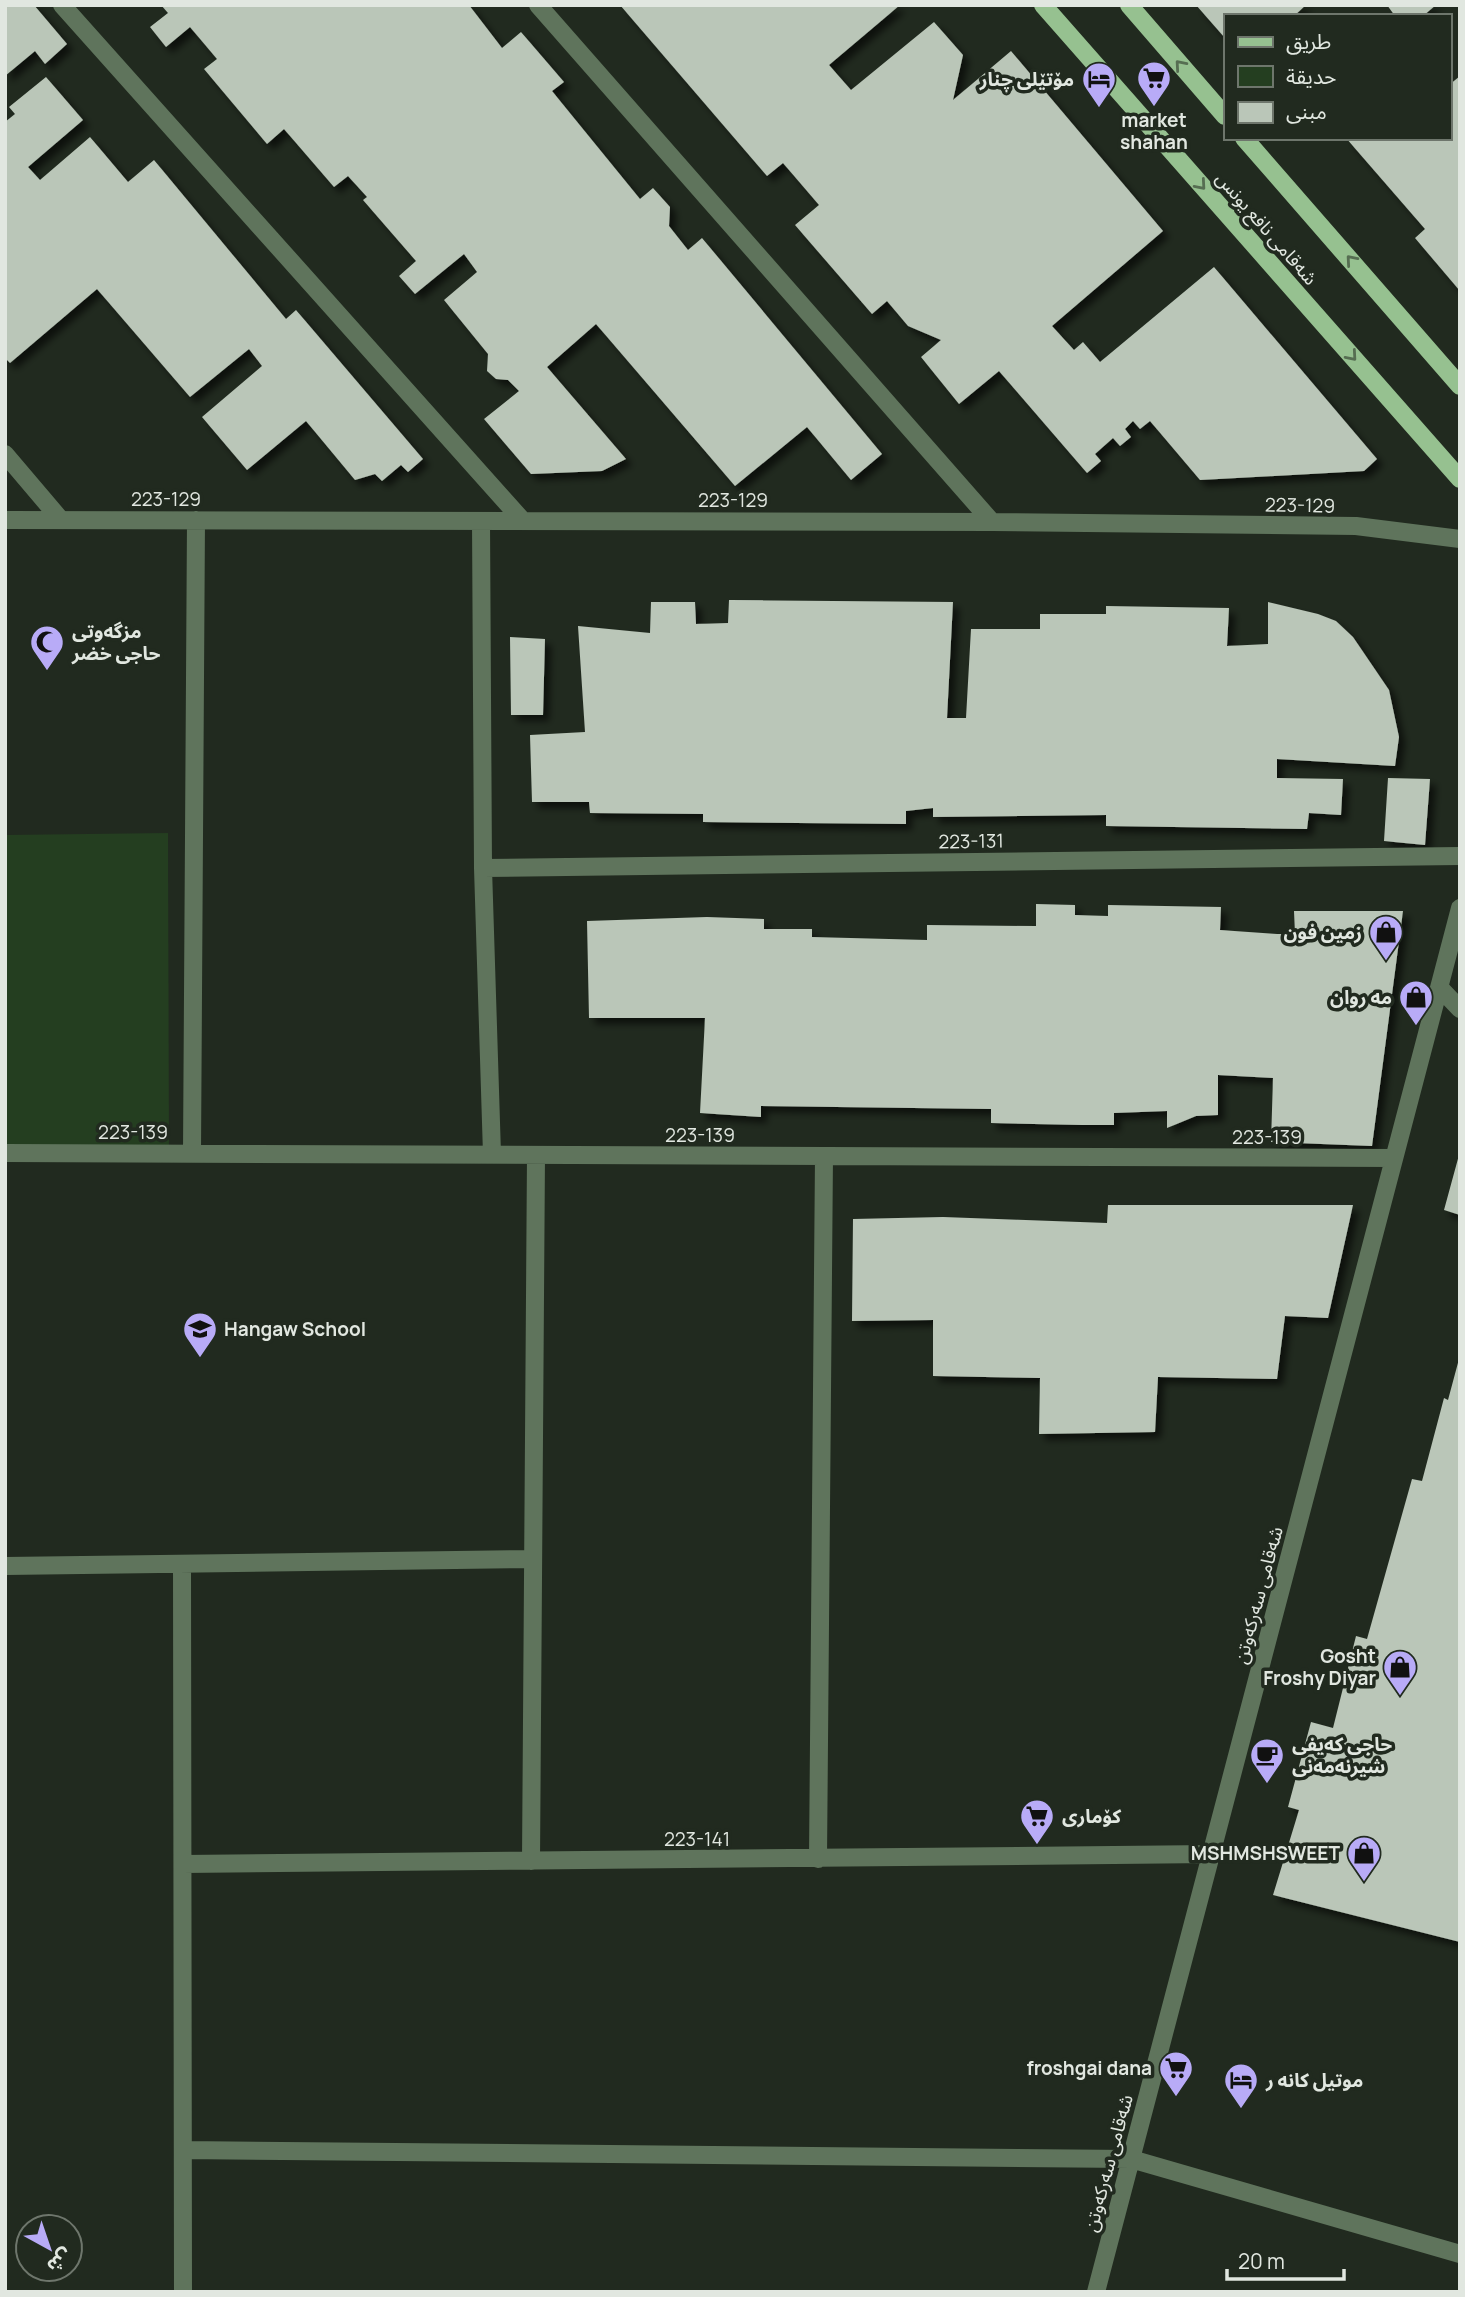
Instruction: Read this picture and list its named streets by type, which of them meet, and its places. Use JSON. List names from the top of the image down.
{
  "streets": {
    "main road": ["شەقامی نافع یونس"],
    "street": [
      "223-129",
      "223-131",
      "223-139",
      "شەقامی سەرکەوتن",
      "223-141"
    ]
  },
  "crossings": [
    ["223-139", "شەقامی سەرکەوتن"],
    ["شەقامی سەرکەوتن", "223-141"]
  ],
  "places": {
    "supermarket": ["market shahan", "كۆماری", "froshgai dana"],
    "hotel": ["مۆتێلی چنار", "موتيل كانه ر"],
    "mosque": ["مزگه‌وتی حاجی خضر"],
    "shop": [
      "زمين فون",
      "مه روان",
      "Gosht Froshy Diyar",
      "MSHMSHSWEET"
    ],
    "school or university": ["Hangaw School"],
    "cafe": ["حاجی کەیفی شیرنەمەنی"]
  },
  "legend": ["طريق", "حديقة", "مبنى"],
  "scale_bar": "20 m",
  "north": "bottom right"
}
